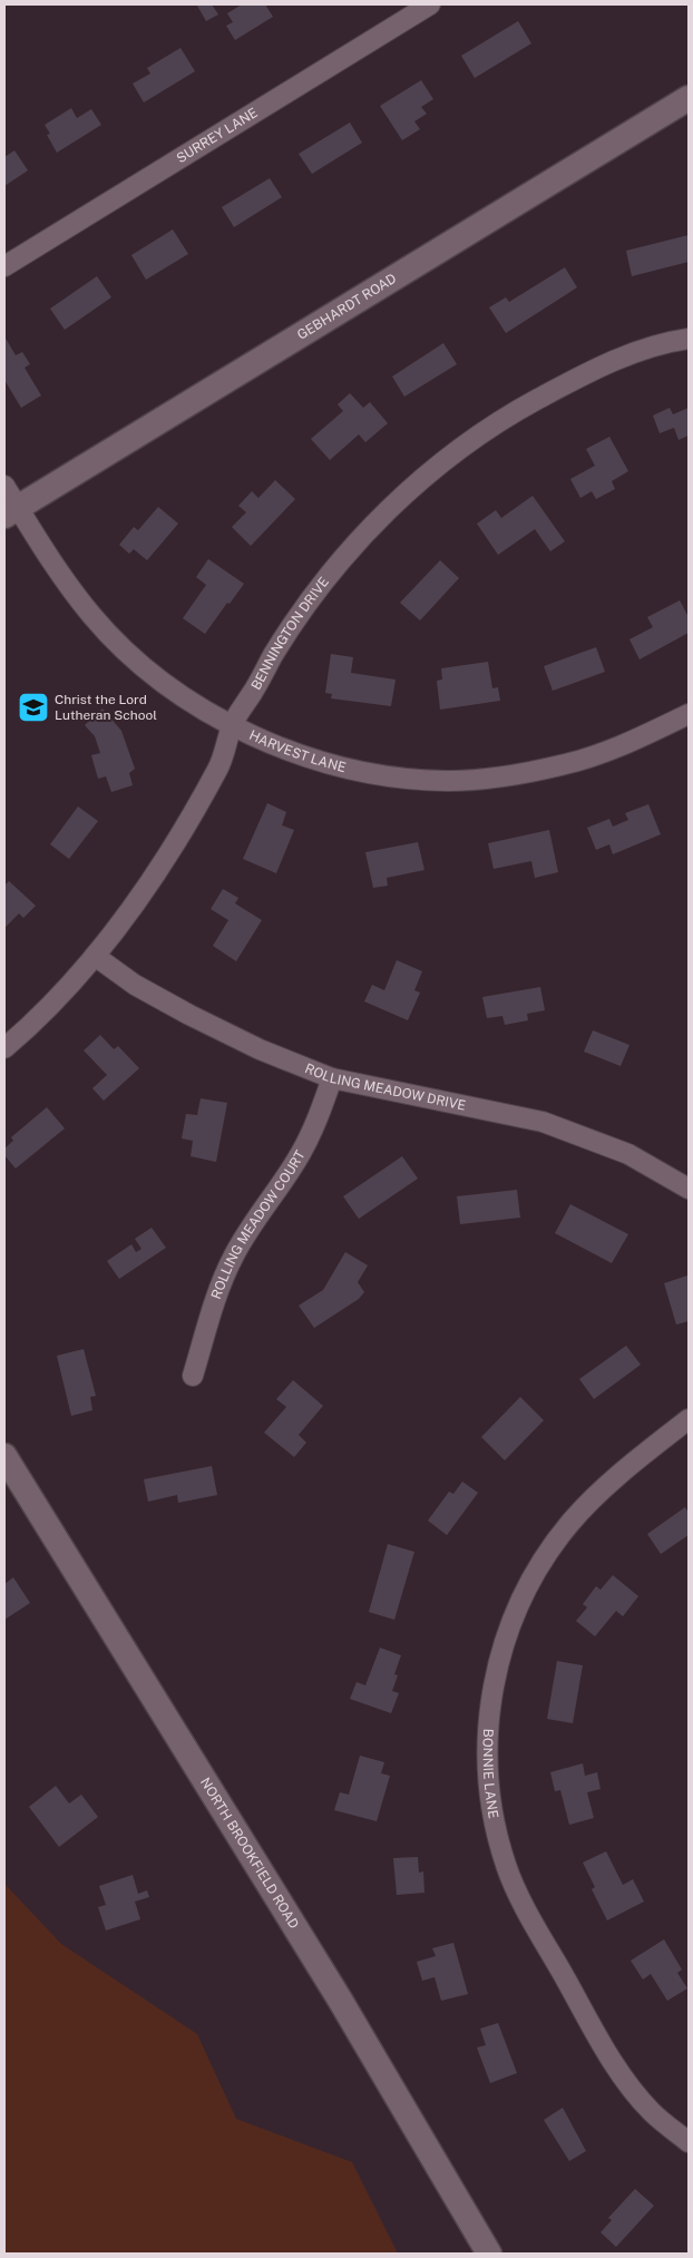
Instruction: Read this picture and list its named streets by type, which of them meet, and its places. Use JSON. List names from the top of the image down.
{
  "streets": {
    "street": [
      "SURREY LANE",
      "GEBHARDT ROAD",
      "BENNINGTON DRIVE",
      "HARVEST LANE",
      "ROLLING MEADOW DRIVE",
      "ROLLING MEADOW COURT",
      "BONNIE LANE",
      "NORTH BROOKFIELD ROAD"
    ]
  },
  "crossings": [
    ["GEBHARDT ROAD", "HARVEST LANE"],
    ["BENNINGTON DRIVE", "HARVEST LANE"],
    ["BENNINGTON DRIVE", "ROLLING MEADOW DRIVE"],
    ["ROLLING MEADOW DRIVE", "ROLLING MEADOW COURT"]
  ],
  "places": {
    "school or university": ["Christ the Lord Lutheran School"]
  }
}
